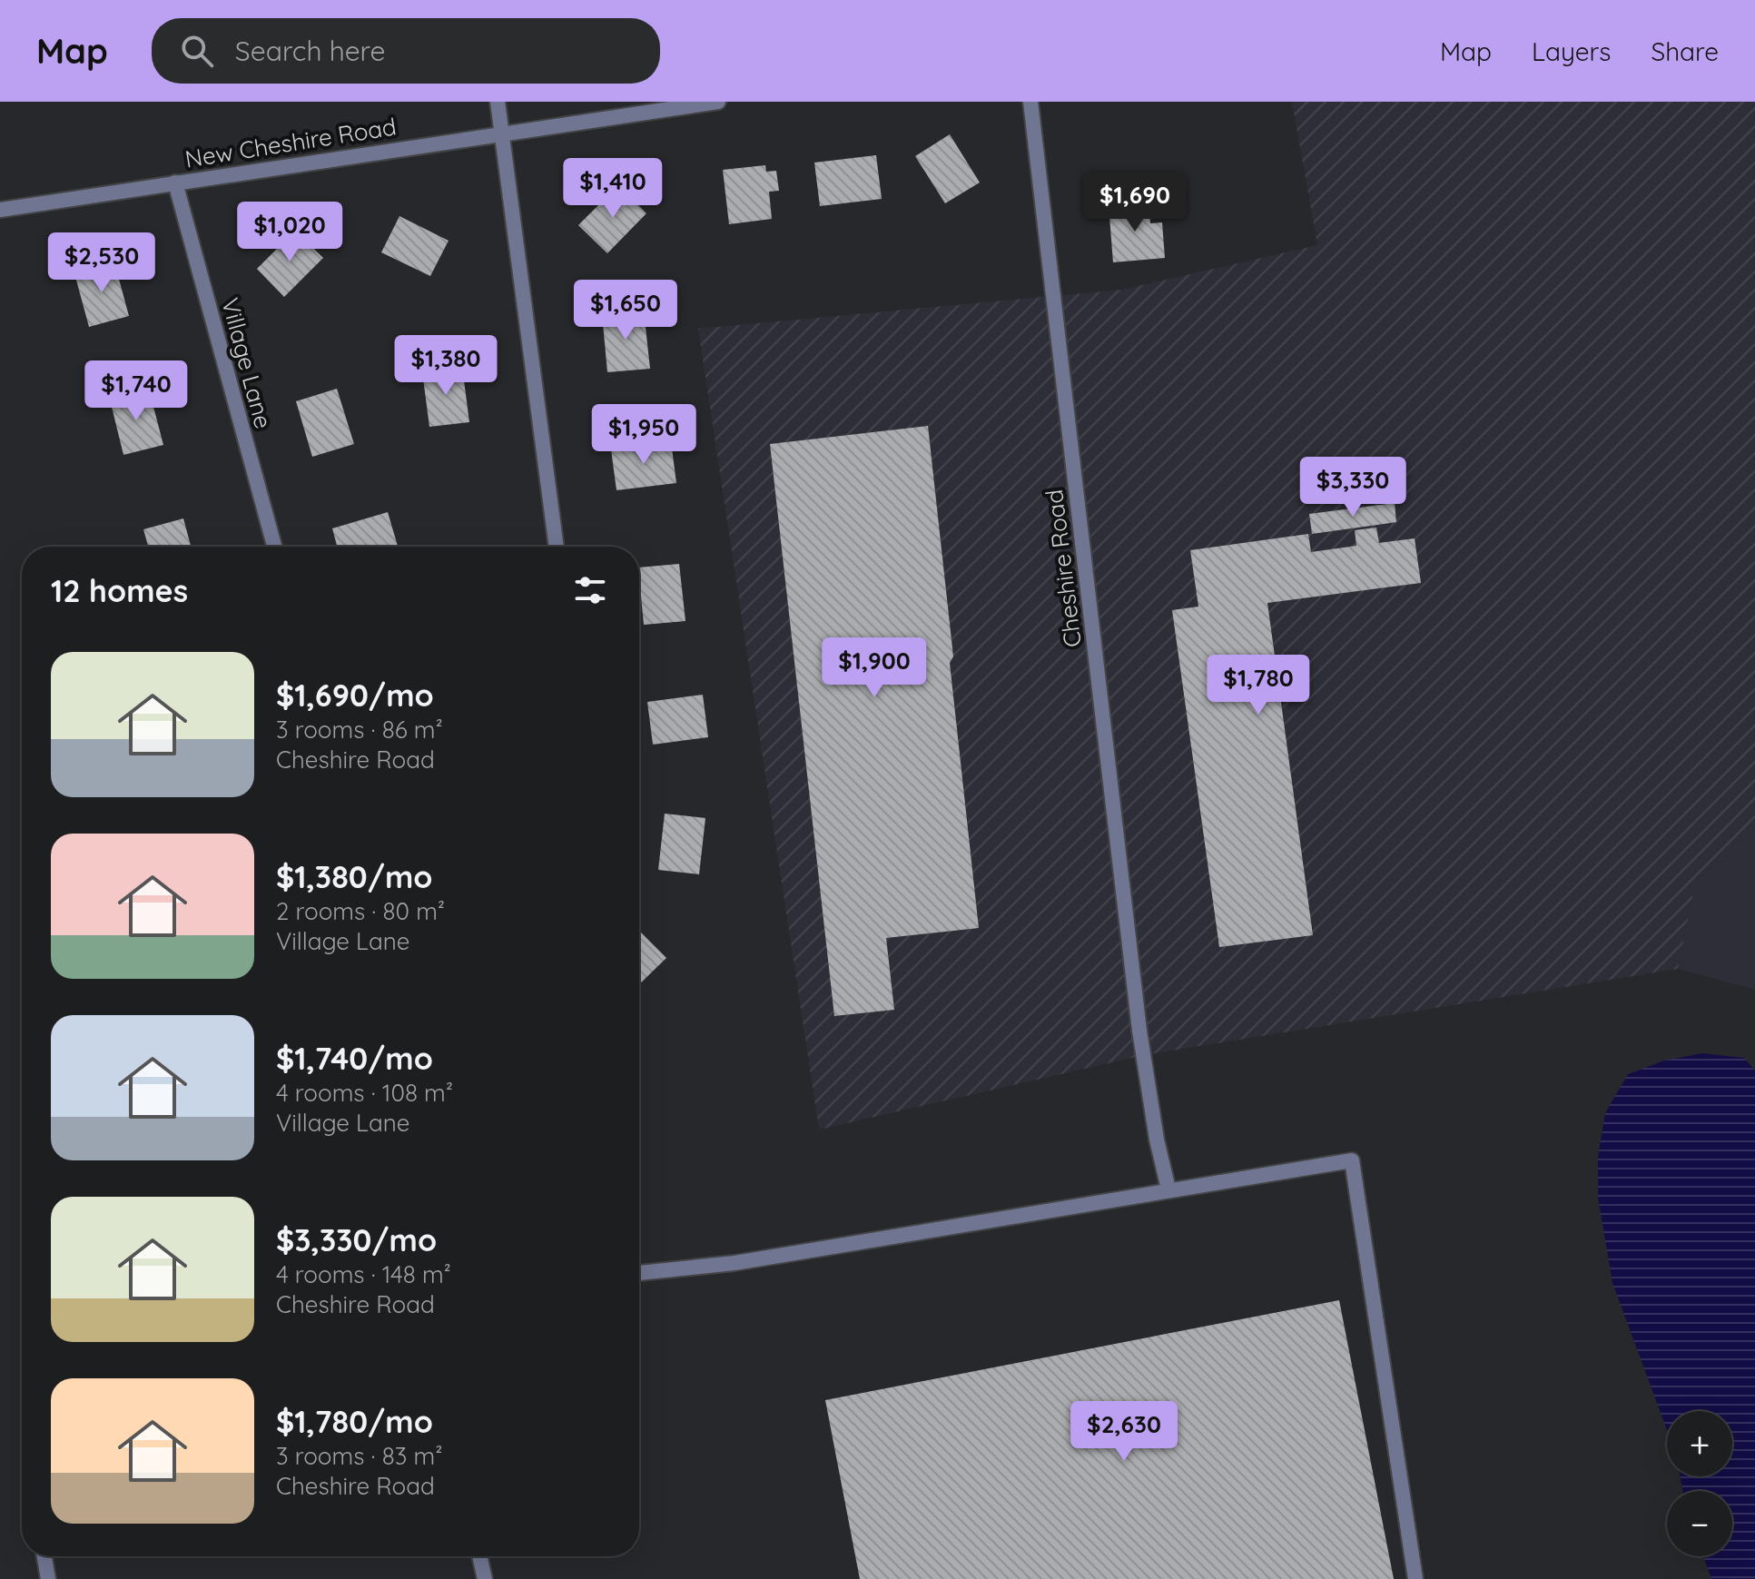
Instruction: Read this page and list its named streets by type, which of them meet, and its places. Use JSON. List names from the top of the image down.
{
  "streets": {
    "street": ["New Cheshire Road", "Village Lane", "Cheshire Road"]
  },
  "crossings": [
    ["New Cheshire Road", "Village Lane"]
  ],
  "page": {
    "header": "Map",
    "search": "Search here",
    "nav": ["Map", "Layers", "Share"],
    "price": [
      "$1,410",
      "$1,690",
      "$1,020",
      "$2,530",
      "$1,650",
      "$1,380",
      "$1,740",
      "$1,950",
      "$3,330",
      "$1,900",
      "$1,780",
      "$2,630"
    ],
    "heading": "12 homes",
    "list": [
      {
        "name": "$1,690/mo",
        "note": "3 rooms · 86 m² · Cheshire Road"
      },
      {
        "name": "$1,380/mo",
        "note": "2 rooms · 80 m² · Village Lane"
      },
      {
        "name": "$1,740/mo",
        "note": "4 rooms · 108 m² · Village Lane"
      },
      {
        "name": "$3,330/mo",
        "note": "4 rooms · 148 m² · Cheshire Road"
      },
      {
        "name": "$1,780/mo",
        "note": "3 rooms · 83 m² · Cheshire Road"
      }
    ],
    "map_buttons": ["+", "−"]
  }
}
